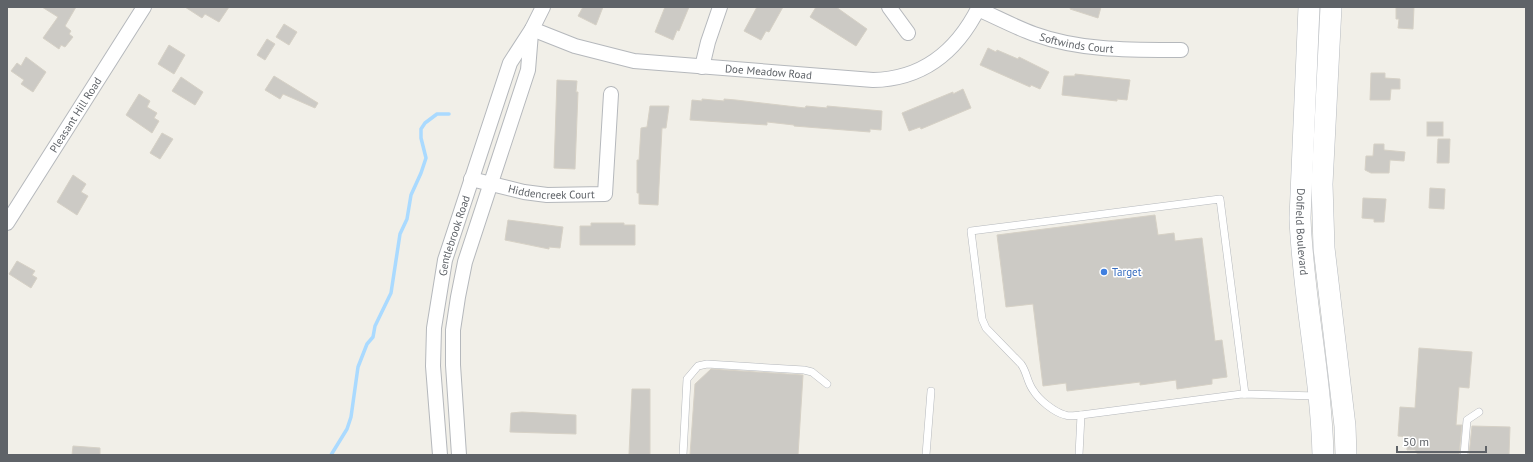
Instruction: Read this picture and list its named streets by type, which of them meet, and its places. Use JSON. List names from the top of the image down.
{
  "streets": {
    "main road": ["Dolfield Boulevard"],
    "street": [
      "Softwinds Court",
      "Doe Meadow Road",
      "Pleasant Hill Road",
      "Hiddencreek Court",
      "Gentlebrook Road"
    ]
  },
  "crossings": [
    ["Softwinds Court", "Doe Meadow Road"],
    ["Doe Meadow Road", "Gentlebrook Road"],
    ["Hiddencreek Court", "Gentlebrook Road"]
  ],
  "places": ["Target"],
  "scale_bar": "50 m"
}
